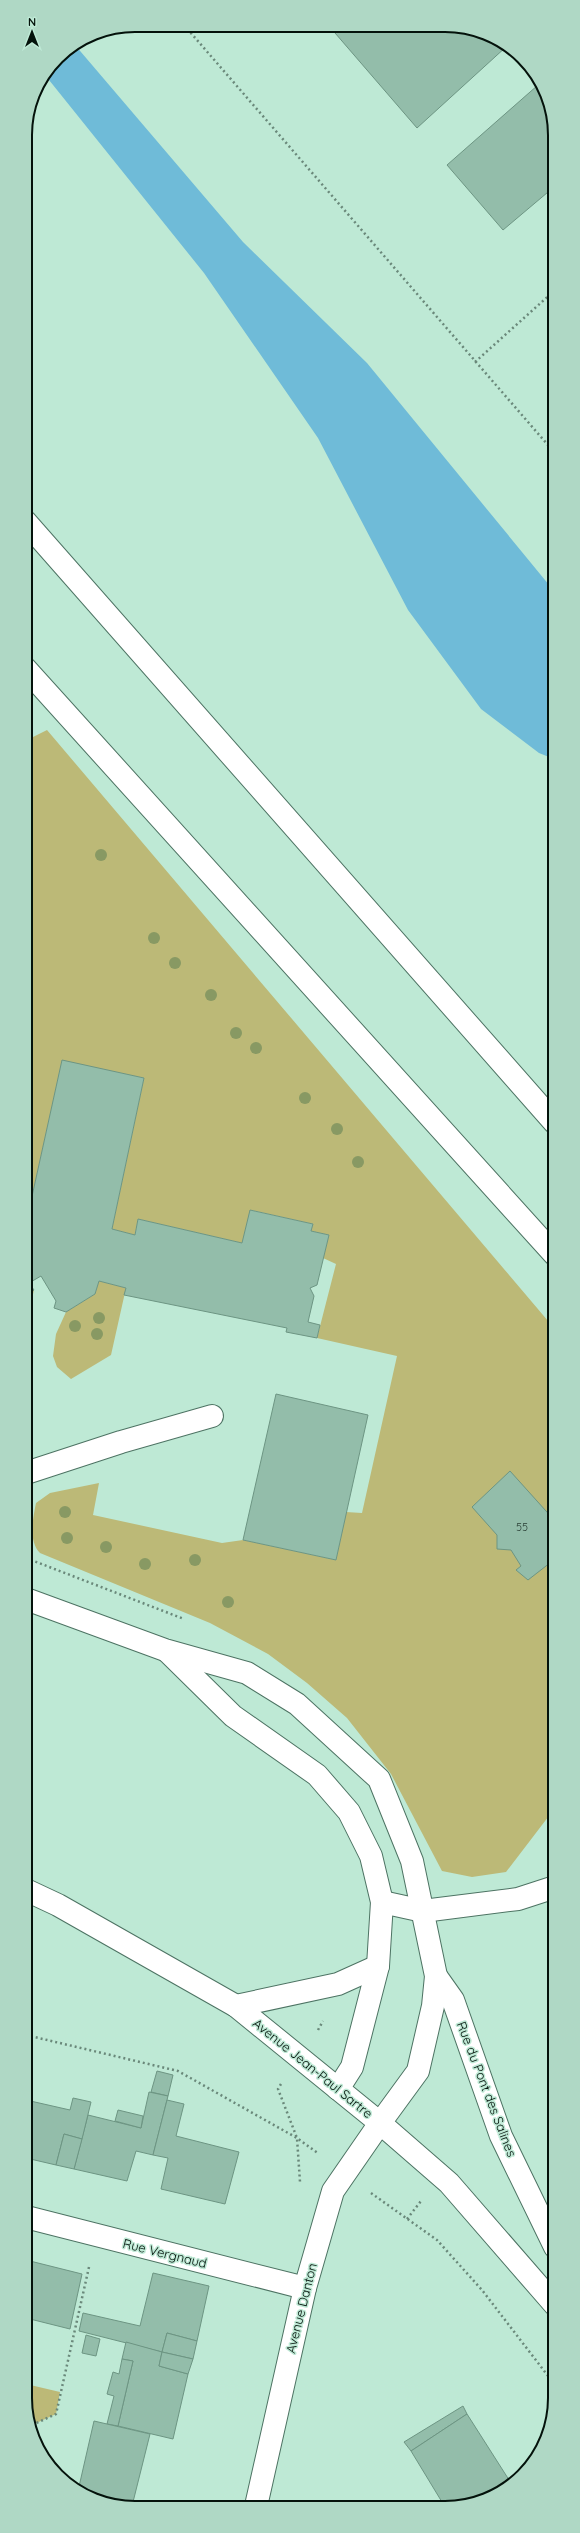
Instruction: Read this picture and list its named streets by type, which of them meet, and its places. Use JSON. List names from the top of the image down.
{
  "streets": {
    "main road": [
      "Avenue Jean-Paul Sartre",
      "Rue du Pont des Salines",
      "Rue Vergnaud",
      "Avenue Danton"
    ]
  },
  "crossings": [
    ["Avenue Jean-Paul Sartre", "Rue du Pont des Salines"],
    ["Avenue Jean-Paul Sartre", "Avenue Danton"],
    ["Rue du Pont des Salines", "Avenue Danton"],
    ["Rue Vergnaud", "Avenue Danton"]
  ],
  "house_numbers": ["55"],
  "north": "top"
}
